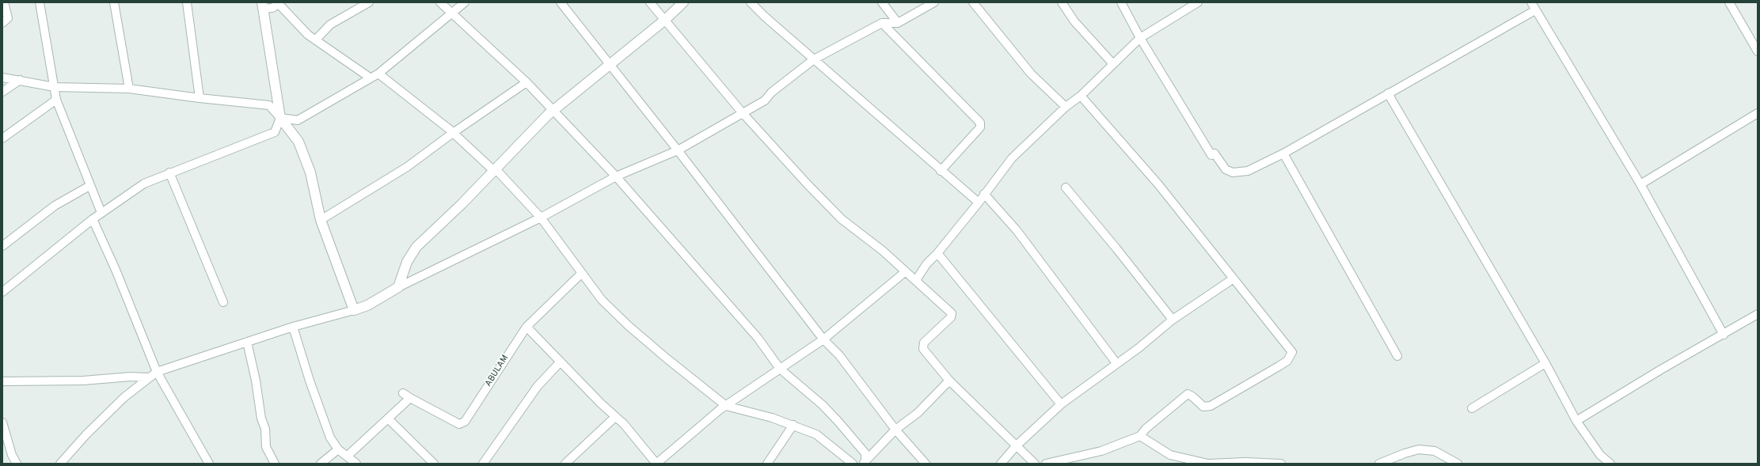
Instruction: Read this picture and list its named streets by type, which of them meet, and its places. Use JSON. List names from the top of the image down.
{
  "streets": {
    "street": ["ABULAM"]
  }
}
